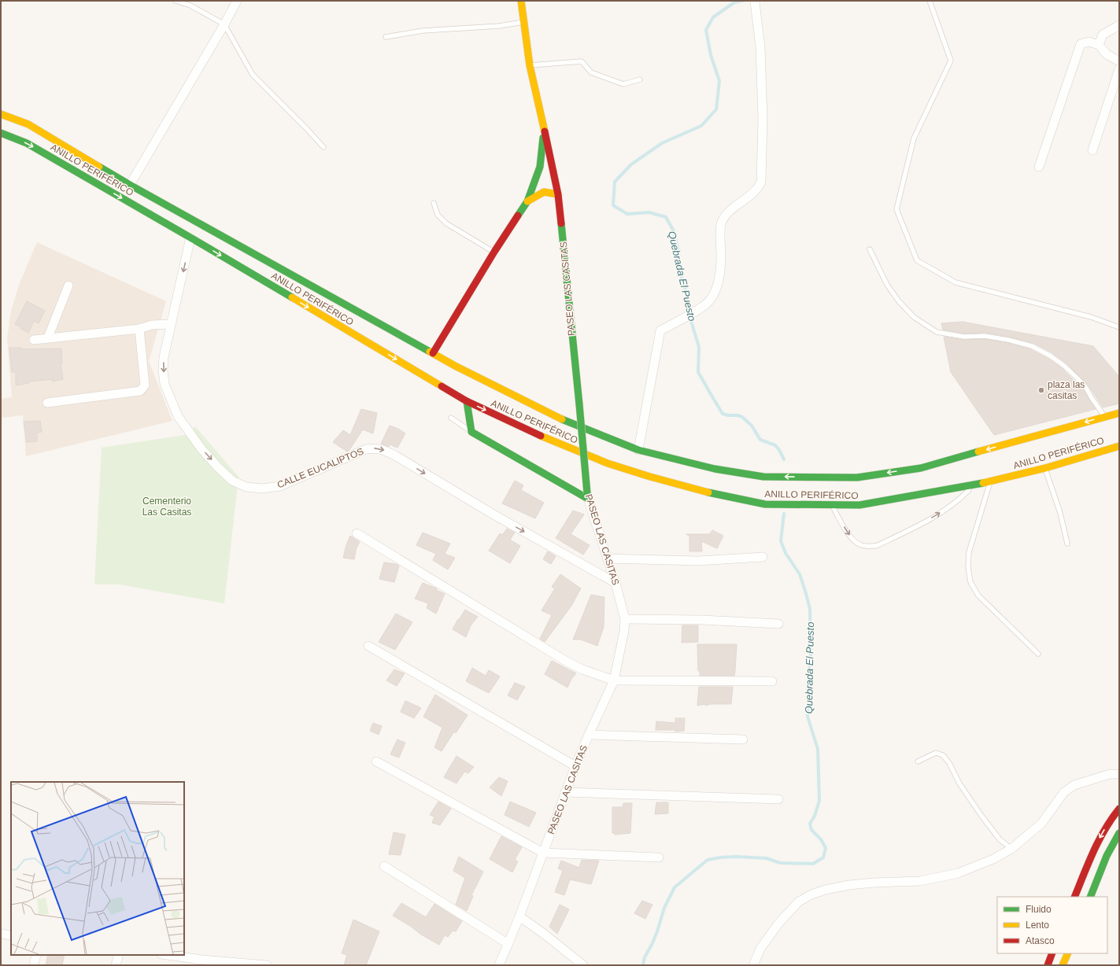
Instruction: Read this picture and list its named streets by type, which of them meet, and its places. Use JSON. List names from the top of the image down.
{
  "streets": {
    "main road": ["ANILLO PERIFÉRICO", "PASEO LAS CASITAS"],
    "street": ["CALLE EUCALIPTOS"]
  },
  "crossings": [
    ["ANILLO PERIFÉRICO", "CALLE EUCALIPTOS"],
    ["PASEO LAS CASITAS", "CALLE EUCALIPTOS"]
  ],
  "water": ["Quebrada El Puesto"],
  "parks": ["Cementerio Las Casitas"],
  "places": ["plaza las casitas"],
  "legend": ["Fluido", "Lento", "Atasco"]
}
